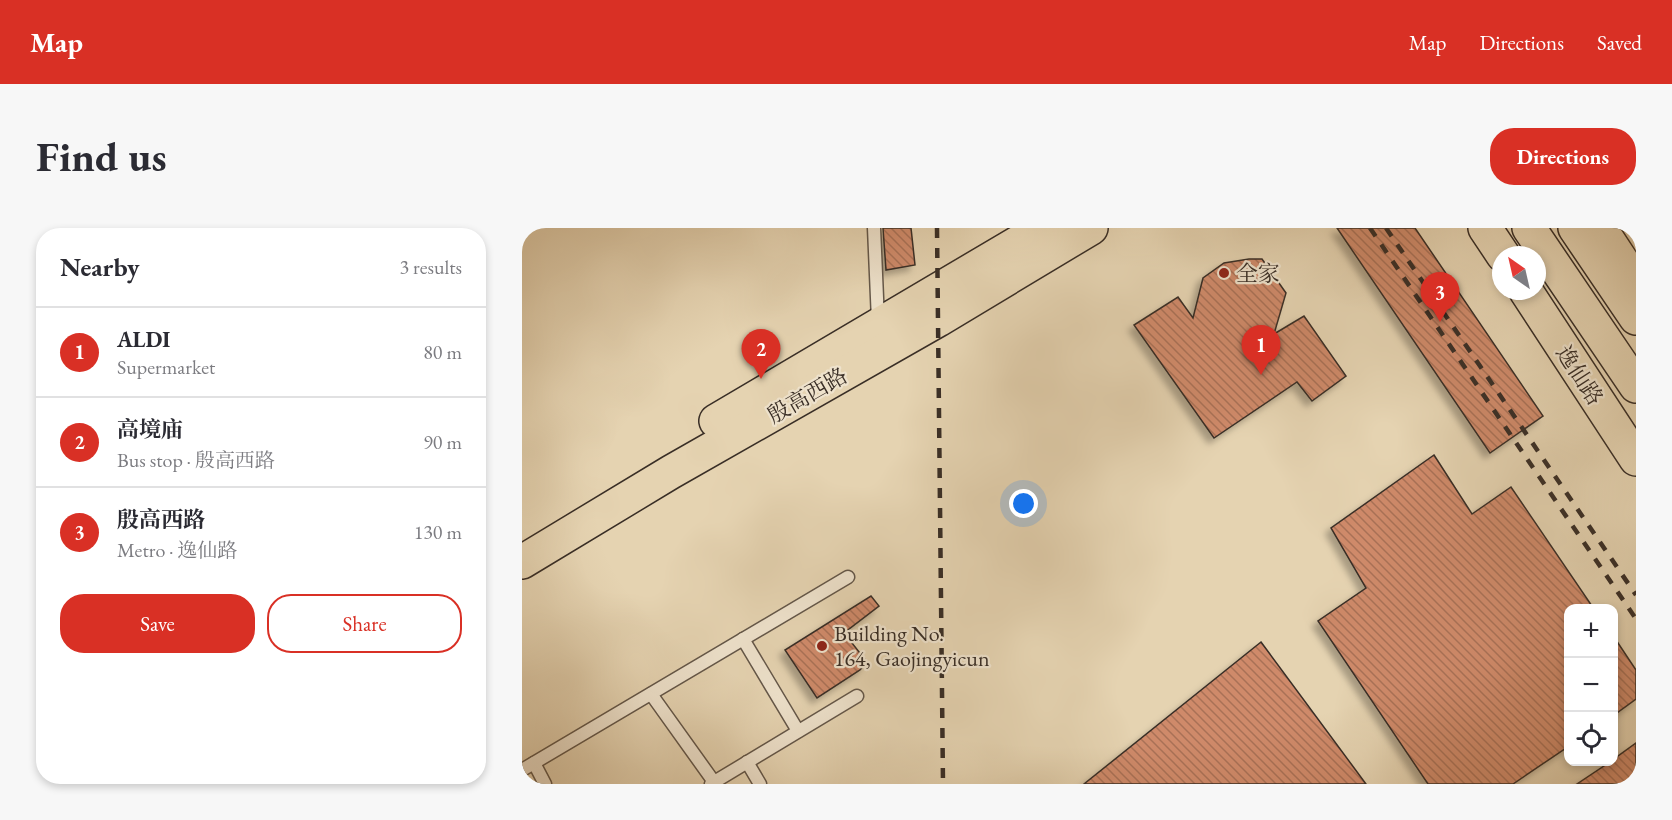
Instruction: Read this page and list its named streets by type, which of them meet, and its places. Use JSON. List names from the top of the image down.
{
  "streets": {
    "main road": ["逸仙路", "殷高西路"]
  },
  "places": ["全家", "Building No. 164, Gaojingyicun"],
  "north": "top left",
  "page": {
    "header": "Map",
    "nav": ["Map", "Directions", "Saved"],
    "buttons": [
      "Directions",
      ["Save", "Share"]
    ],
    "title": "Find us",
    "heading": ["Nearby", "3 results"],
    "pins": ["3", "1", "2"],
    "list": [
      {
        "mark": "1",
        "name": "ALDI",
        "note": "Supermarket",
        "value": "80 m"
      },
      {
        "mark": "2",
        "name": "高境庙",
        "note": "Bus stop · 殷高西路",
        "value": "90 m"
      },
      {
        "mark": "3",
        "name": "殷高西路",
        "note": "Metro · 逸仙路",
        "value": "130 m"
      }
    ],
    "map_buttons": ["+", "−"]
  }
}
